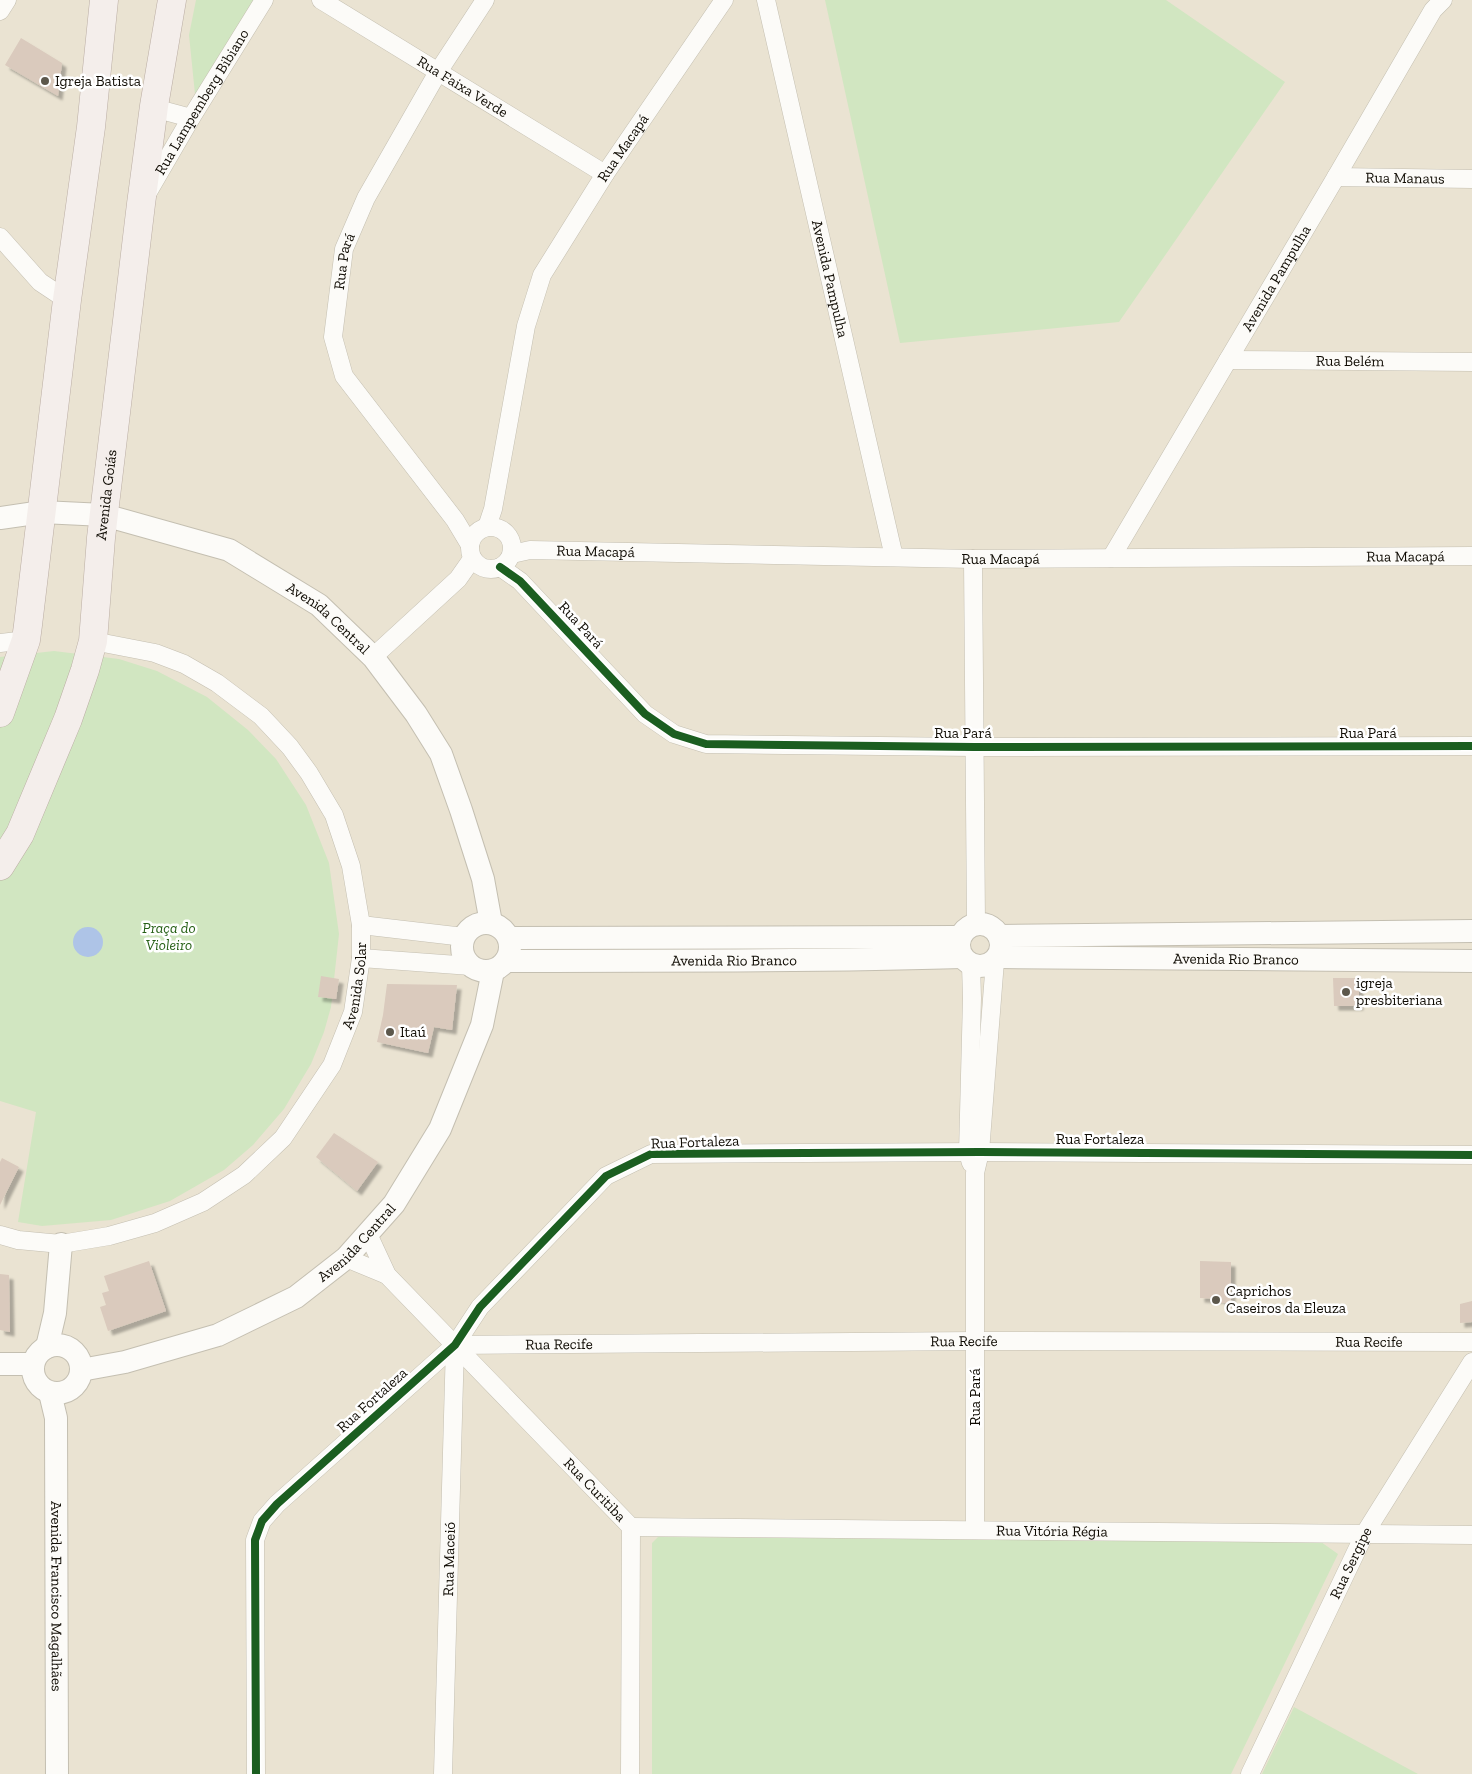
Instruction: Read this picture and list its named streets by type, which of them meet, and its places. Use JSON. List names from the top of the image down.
{
  "streets": {
    "main road": ["Avenida Goiás"],
    "street": [
      "Rua Faixa Verde",
      "Rua Lampemberg Bibiano",
      "Rua Macapá",
      "Rua Manaus",
      "Rua Pará",
      "Avenida Pampulha",
      "Rua Belém",
      "Avenida Central",
      "Avenida Rio Branco",
      "Avenida Solar",
      "Rua Fortaleza",
      "Rua Recife",
      "Rua Curitiba",
      "Rua Vitória Régia",
      "Rua Maceió",
      "Rua Sergipe",
      "Avenida Francisco Magalhães"
    ]
  },
  "crossings": [
    ["Rua Faixa Verde", "Rua Macapá"],
    ["Rua Faixa Verde", "Rua Pará"],
    ["Rua Lampemberg Bibiano", "Avenida Goiás"],
    ["Rua Macapá", "Rua Pará"],
    ["Rua Macapá", "Avenida Pampulha"],
    ["Rua Manaus", "Avenida Pampulha"],
    ["Rua Pará", "Avenida Rio Branco"],
    ["Rua Pará", "Rua Fortaleza"],
    ["Rua Pará", "Rua Recife"],
    ["Rua Pará", "Rua Vitória Régia"],
    ["Avenida Pampulha", "Rua Belém"],
    ["Avenida Goiás", "Avenida Central"],
    ["Avenida Goiás", "Avenida Solar"],
    ["Avenida Central", "Avenida Rio Branco"],
    ["Avenida Central", "Rua Curitiba"],
    ["Avenida Central", "Avenida Francisco Magalhães"],
    ["Rua Fortaleza", "Rua Recife"],
    ["Rua Fortaleza", "Rua Curitiba"],
    ["Rua Fortaleza", "Rua Maceió"],
    ["Rua Recife", "Rua Curitiba"],
    ["Rua Recife", "Rua Maceió"],
    ["Rua Curitiba", "Rua Vitória Régia"],
    ["Rua Curitiba", "Rua Maceió"],
    ["Rua Vitória Régia", "Rua Sergipe"]
  ],
  "parks": ["Praça do Violeiro"],
  "places": [
    "Igreja Batista",
    "igreja presbiteriana",
    "Itaú",
    "Caprichos Caseiros da Eleuza"
  ]
}
